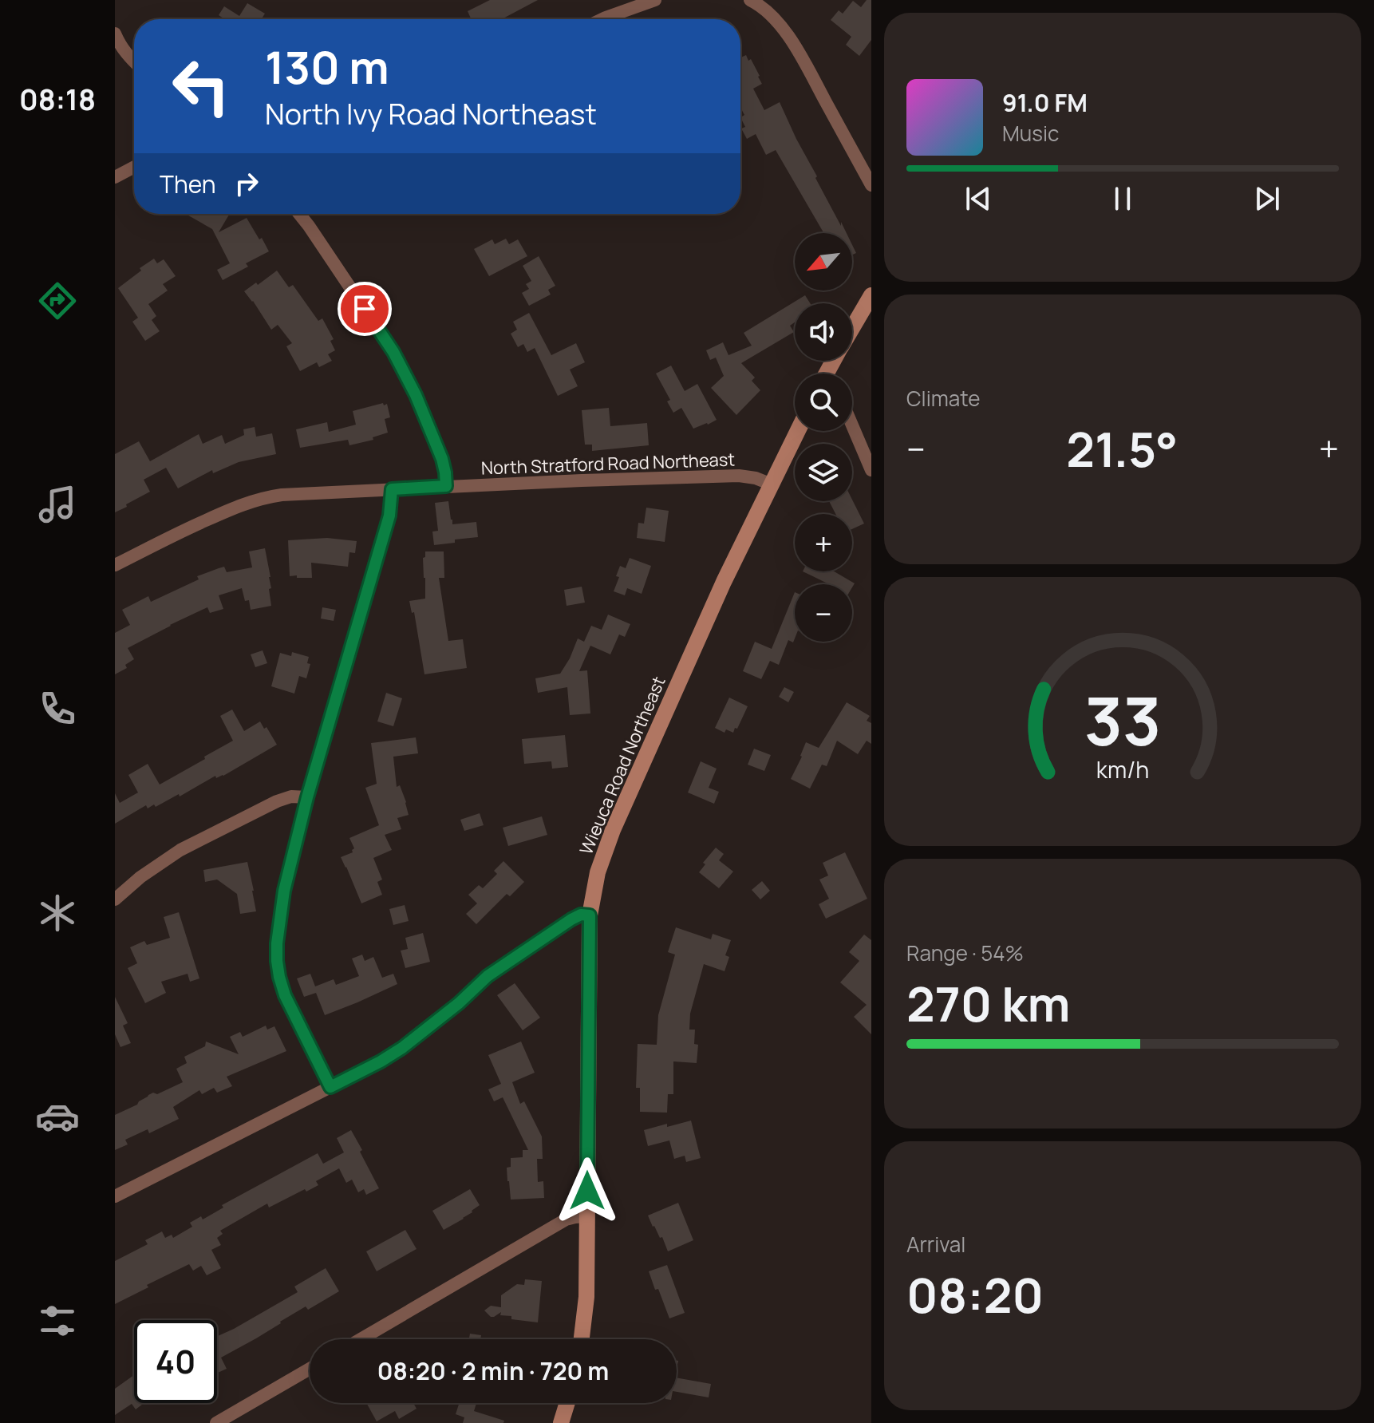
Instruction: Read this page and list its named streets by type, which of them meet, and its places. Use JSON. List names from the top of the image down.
{
  "streets": {
    "street": ["North Stratford Road Northeast", "Wieuca Road Northeast"]
  },
  "crossings": [
    ["North Stratford Road Northeast", "Wieuca Road Northeast"]
  ],
  "north": "bottom left",
  "page": {
    "tabs": "08:18",
    "turn": ["130 m", "North Ivy Road Northeast"],
    "song": ["91.0 FM", "Music"],
    "then": "Then",
    "map_buttons": ["+", "−"],
    "tile": [
      "Climate",
      ["Range · 54%", "270 km"],
      ["Arrival", "08:20"]
    ],
    "heat": ["−", "21.5°", "+"],
    "limit": "40",
    "trip": "08:20 · 2 min · 720 m",
    "gauge": ["33", "km/h"]
  }
}
